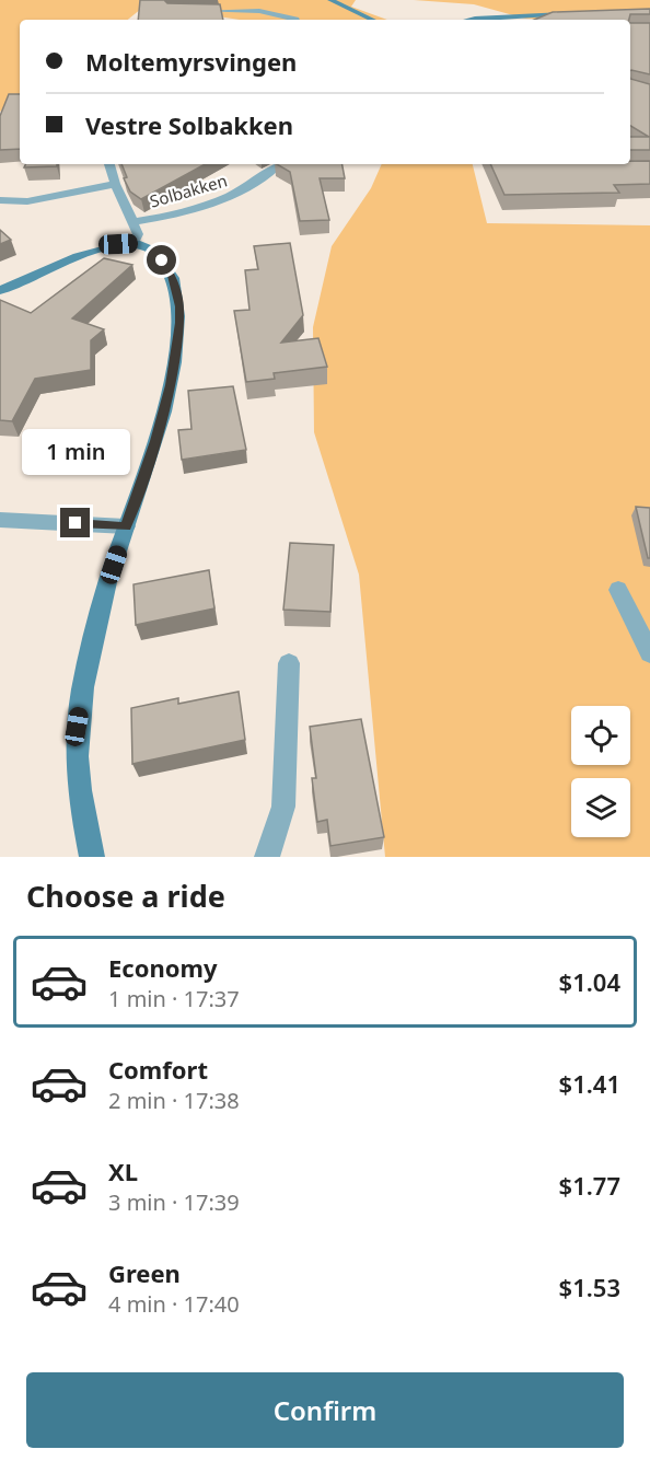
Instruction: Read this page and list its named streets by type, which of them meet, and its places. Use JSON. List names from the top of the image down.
{
  "streets": {
    "street": ["Solbakken"]
  },
  "page": {
    "banner": ["Moltemyrsvingen", "Vestre Solbakken"],
    "bubble": "1 min",
    "heading": "Choose a ride",
    "list": [
      {
        "name": "Economy",
        "note": "1 min · 17:37",
        "value": "$1.04"
      },
      {
        "name": "Comfort",
        "note": "2 min · 17:38",
        "value": "$1.41"
      },
      {
        "name": "XL",
        "note": "3 min · 17:39",
        "value": "$1.77"
      },
      {
        "name": "Green",
        "note": "4 min · 17:40",
        "value": "$1.53"
      }
    ],
    "buttons": "Confirm"
  }
}
